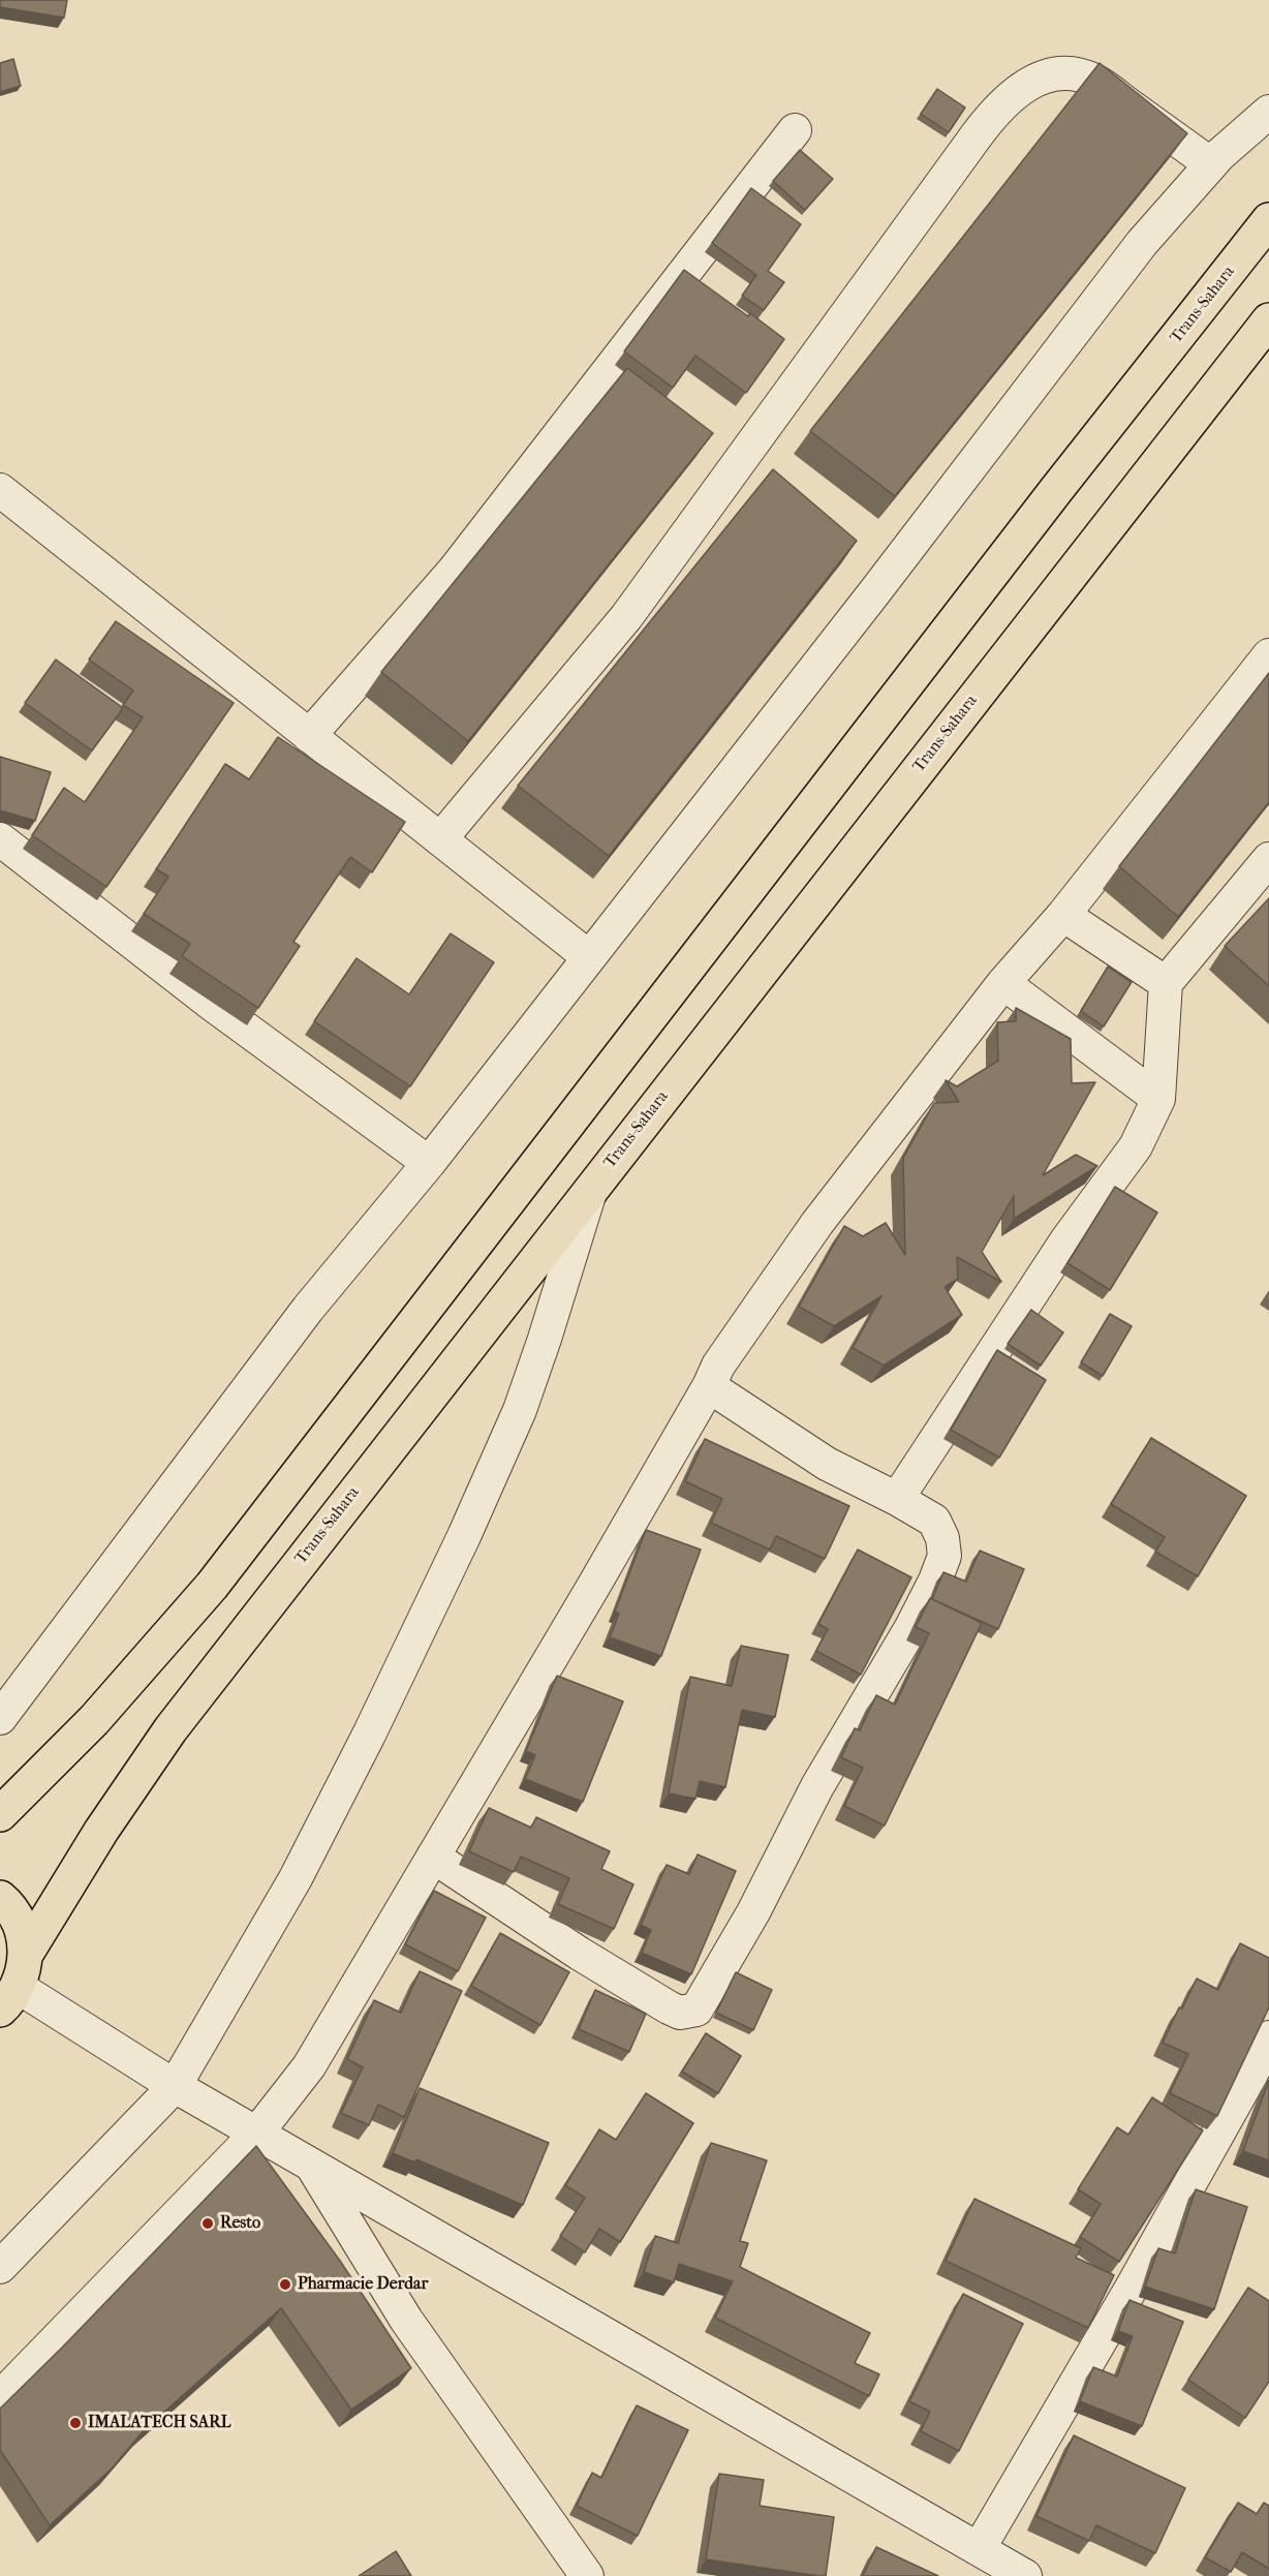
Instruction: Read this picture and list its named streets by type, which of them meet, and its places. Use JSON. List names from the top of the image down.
{
  "streets": {
    "highway": ["Trans-Sahara"]
  },
  "places": ["Resto", "Pharmacie Derdar", "IMALATECH SARL"]
}
